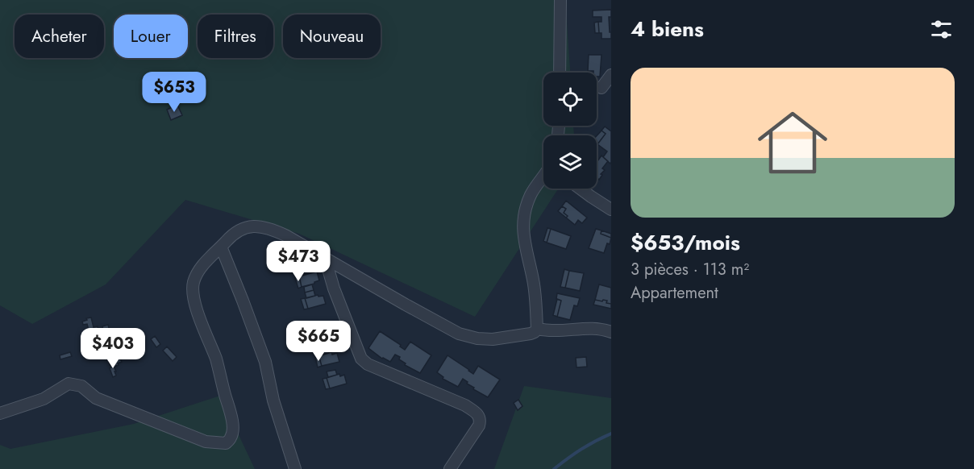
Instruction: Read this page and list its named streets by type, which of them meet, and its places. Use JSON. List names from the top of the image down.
{
  "page": {
    "heading": "4 biens",
    "chip": [
      "Acheter",
      "Louer",
      "Filtres",
      "Nouveau"
    ],
    "list": [
      {
        "name": "$653/mois",
        "note": "3 pièces · 113 m² · Appartement"
      }
    ],
    "price": [
      "$653",
      "$473",
      "$665",
      "$403"
    ]
  }
}
